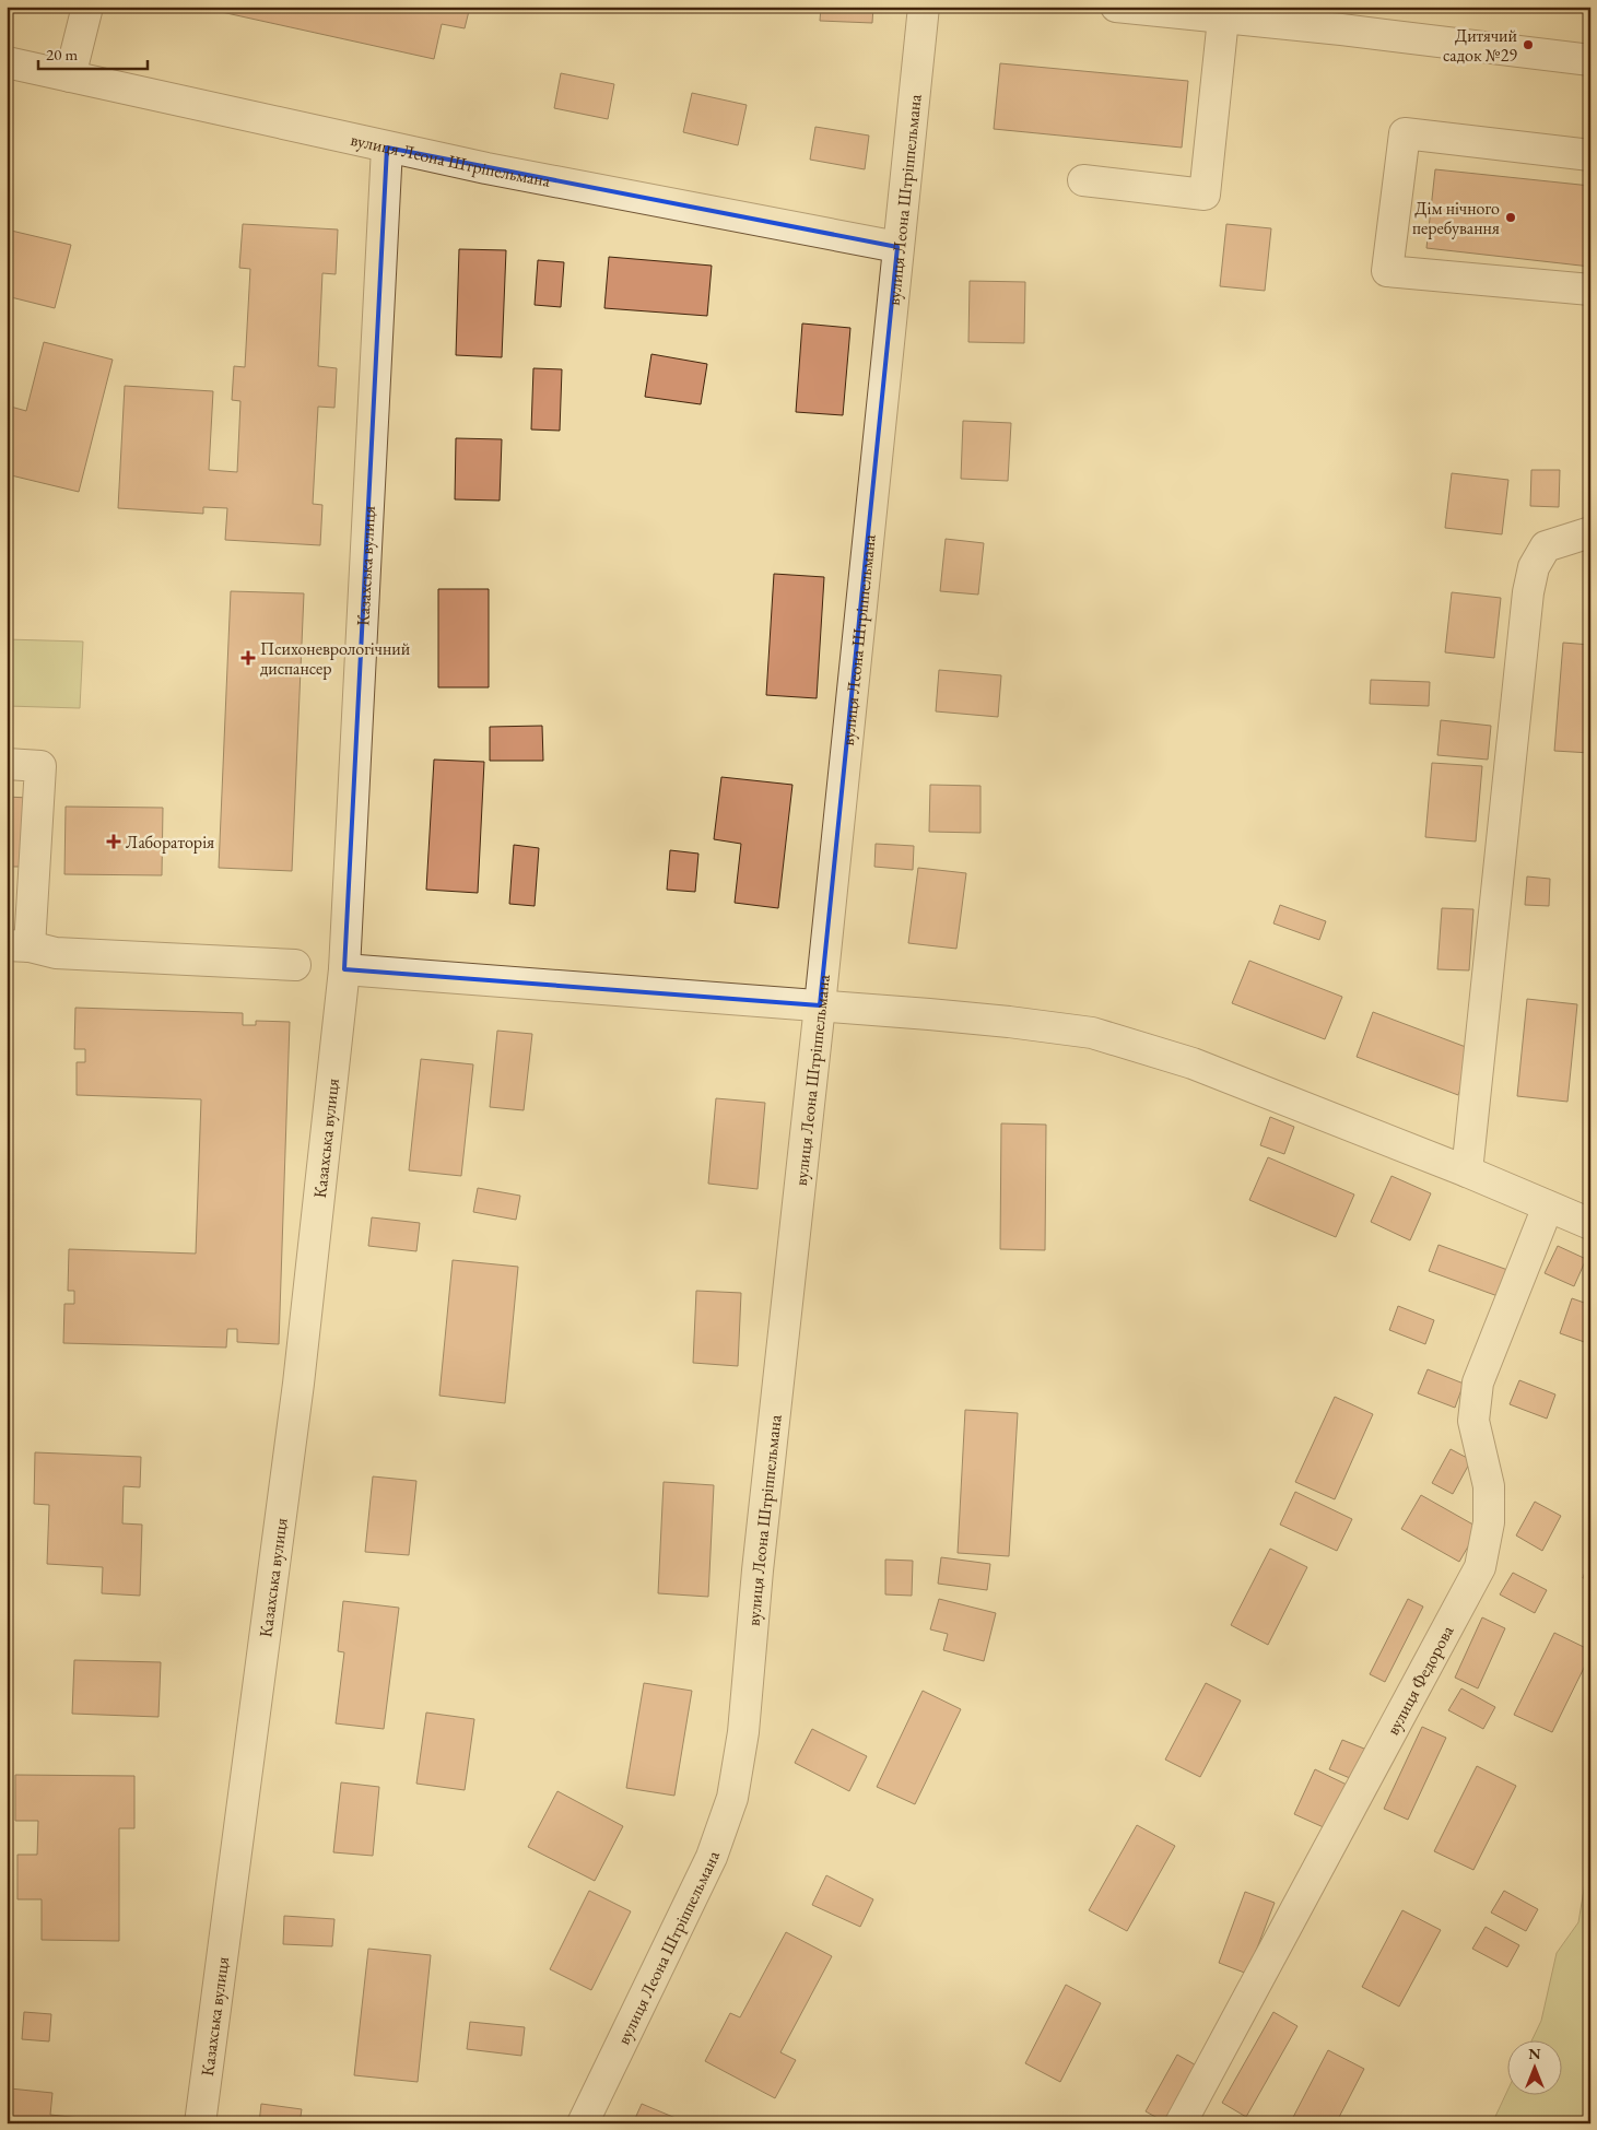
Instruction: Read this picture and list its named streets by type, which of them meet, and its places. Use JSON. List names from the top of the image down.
{
  "streets": {
    "street": [
      "вулиця Леона Штріпельмана",
      "вулиця Леона Штріппельмана",
      "Казахська вулиця",
      "вулиця Федорова"
    ]
  },
  "crossings": [
    ["вулиця Леона Штріпельмана", "вулиця Леона Штріппельмана"],
    ["вулиця Леона Штріпельмана", "Казахська вулиця"]
  ],
  "places": {
    "other": ["Дитячий садок №29", "Дім нічного перебування"],
    "health": ["Психоневрологічний диспансер", "Лабораторія"]
  },
  "scale_bar": "20 m",
  "north": "top"
}
